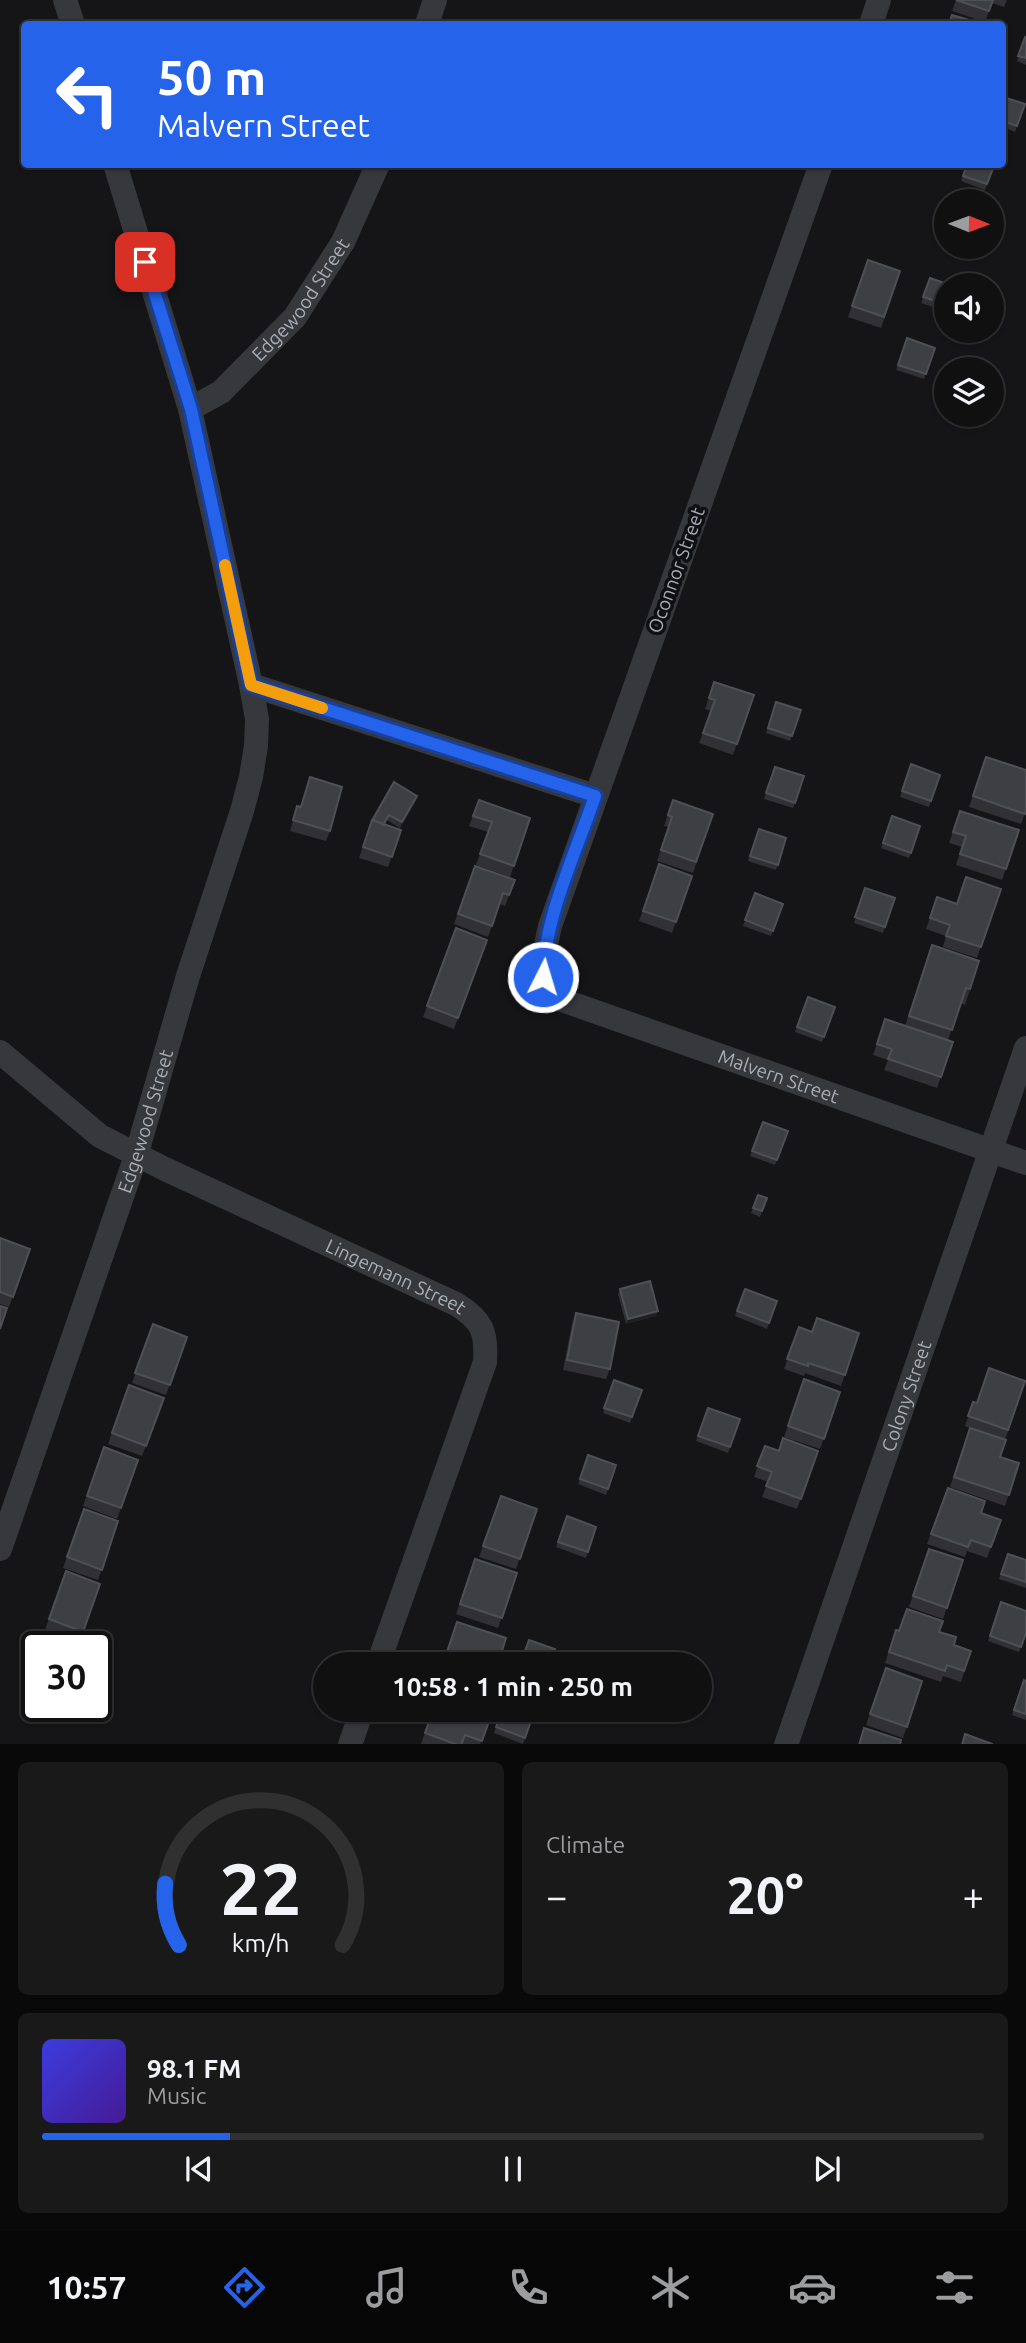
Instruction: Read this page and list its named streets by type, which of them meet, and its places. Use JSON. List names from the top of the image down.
{
  "streets": {
    "street": [
      "Edgewood Street",
      "Oconnor Street",
      "Malvern Street",
      "Lingemann Street",
      "Colony Street"
    ]
  },
  "crossings": [
    ["Edgewood Street", "Lingemann Street"],
    ["Oconnor Street", "Malvern Street"],
    ["Malvern Street", "Colony Street"]
  ],
  "north": "right",
  "page": {
    "turn": ["50 m", "Malvern Street"],
    "limit": "30",
    "trip": "10:58 · 1 min · 250 m",
    "tile": "Climate",
    "heat": ["−", "20°", "+"],
    "song": ["98.1 FM", "Music"],
    "tabs": "10:57",
    "gauge": ["22", "km/h"]
  }
}
